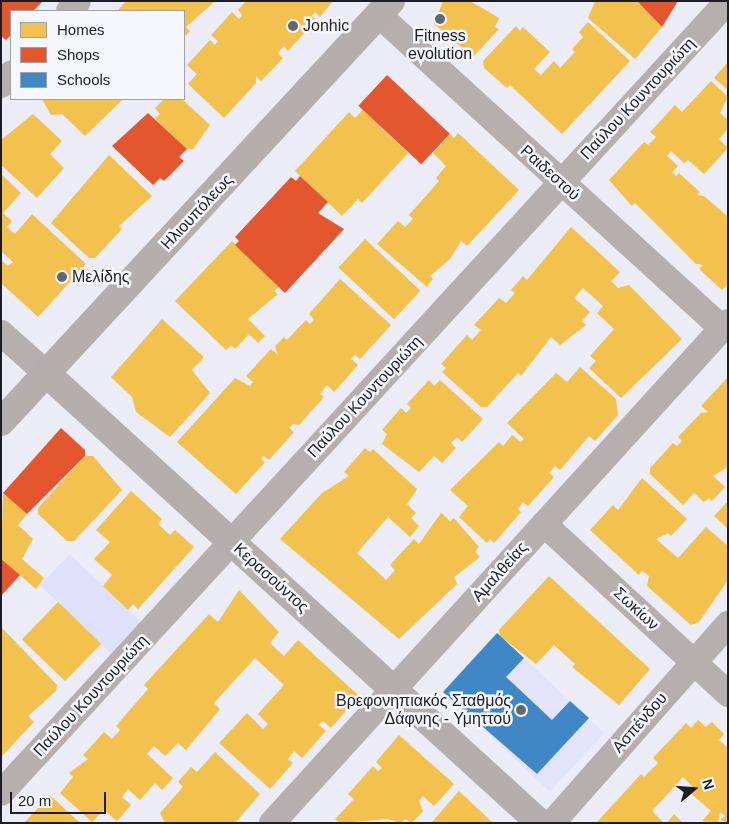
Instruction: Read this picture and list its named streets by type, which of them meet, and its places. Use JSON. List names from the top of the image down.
{
  "streets": {
    "street": [
      "Παύλου Κουντουριώτη",
      "Ραιδεστού",
      "Ηλιουπόλεως",
      "Αμαλθείας",
      "Κερασούντος",
      "Σωκίων",
      "Ασπένδου"
    ]
  },
  "crossings": [
    ["Παύλου Κουντουριώτη", "Ραιδεστού"],
    ["Παύλου Κουντουριώτη", "Κερασούντος"],
    ["Ραιδεστού", "Ηλιουπόλεως"],
    ["Ραιδεστού", "Αμαλθείας"],
    ["Ηλιουπόλεως", "Κερασούντος"],
    ["Αμαλθείας", "Κερασούντος"],
    ["Αμαλθείας", "Σωκίων"],
    ["Σωκίων", "Ασπένδου"]
  ],
  "places": [
    "Fitness evolution",
    "Jonhic",
    "Μελίδης",
    "Βρεφονηπιακός Σταθμός Δάφνης - Υμηττού"
  ],
  "legend": ["Homes", "Shops", "Schools"],
  "scale_bar": "20 m",
  "north": "right"
}
